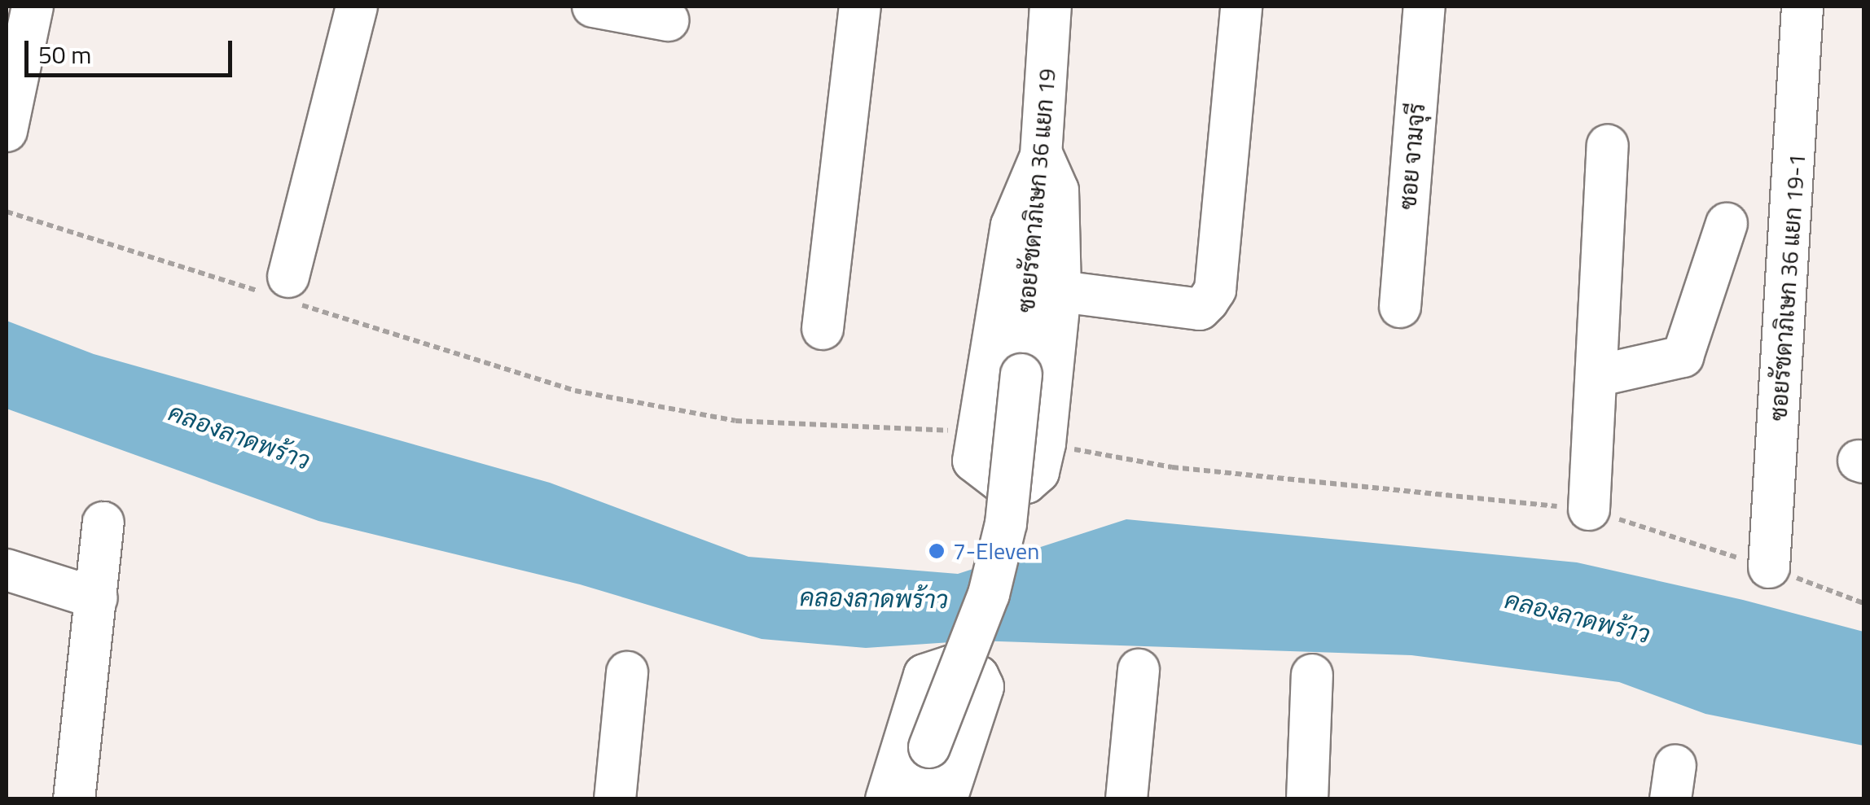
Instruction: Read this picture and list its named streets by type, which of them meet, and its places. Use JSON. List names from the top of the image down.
{
  "streets": {
    "street": ["ซอย จามจุรี", "ซอยรัชดาภิเษก 36 แยก 19", "ซอยรัชดาภิเษก 36 แยก 19-1"]
  },
  "water": ["คลองลาดพร้าว"],
  "places": ["7-Eleven"],
  "scale_bar": "50 m"
}
